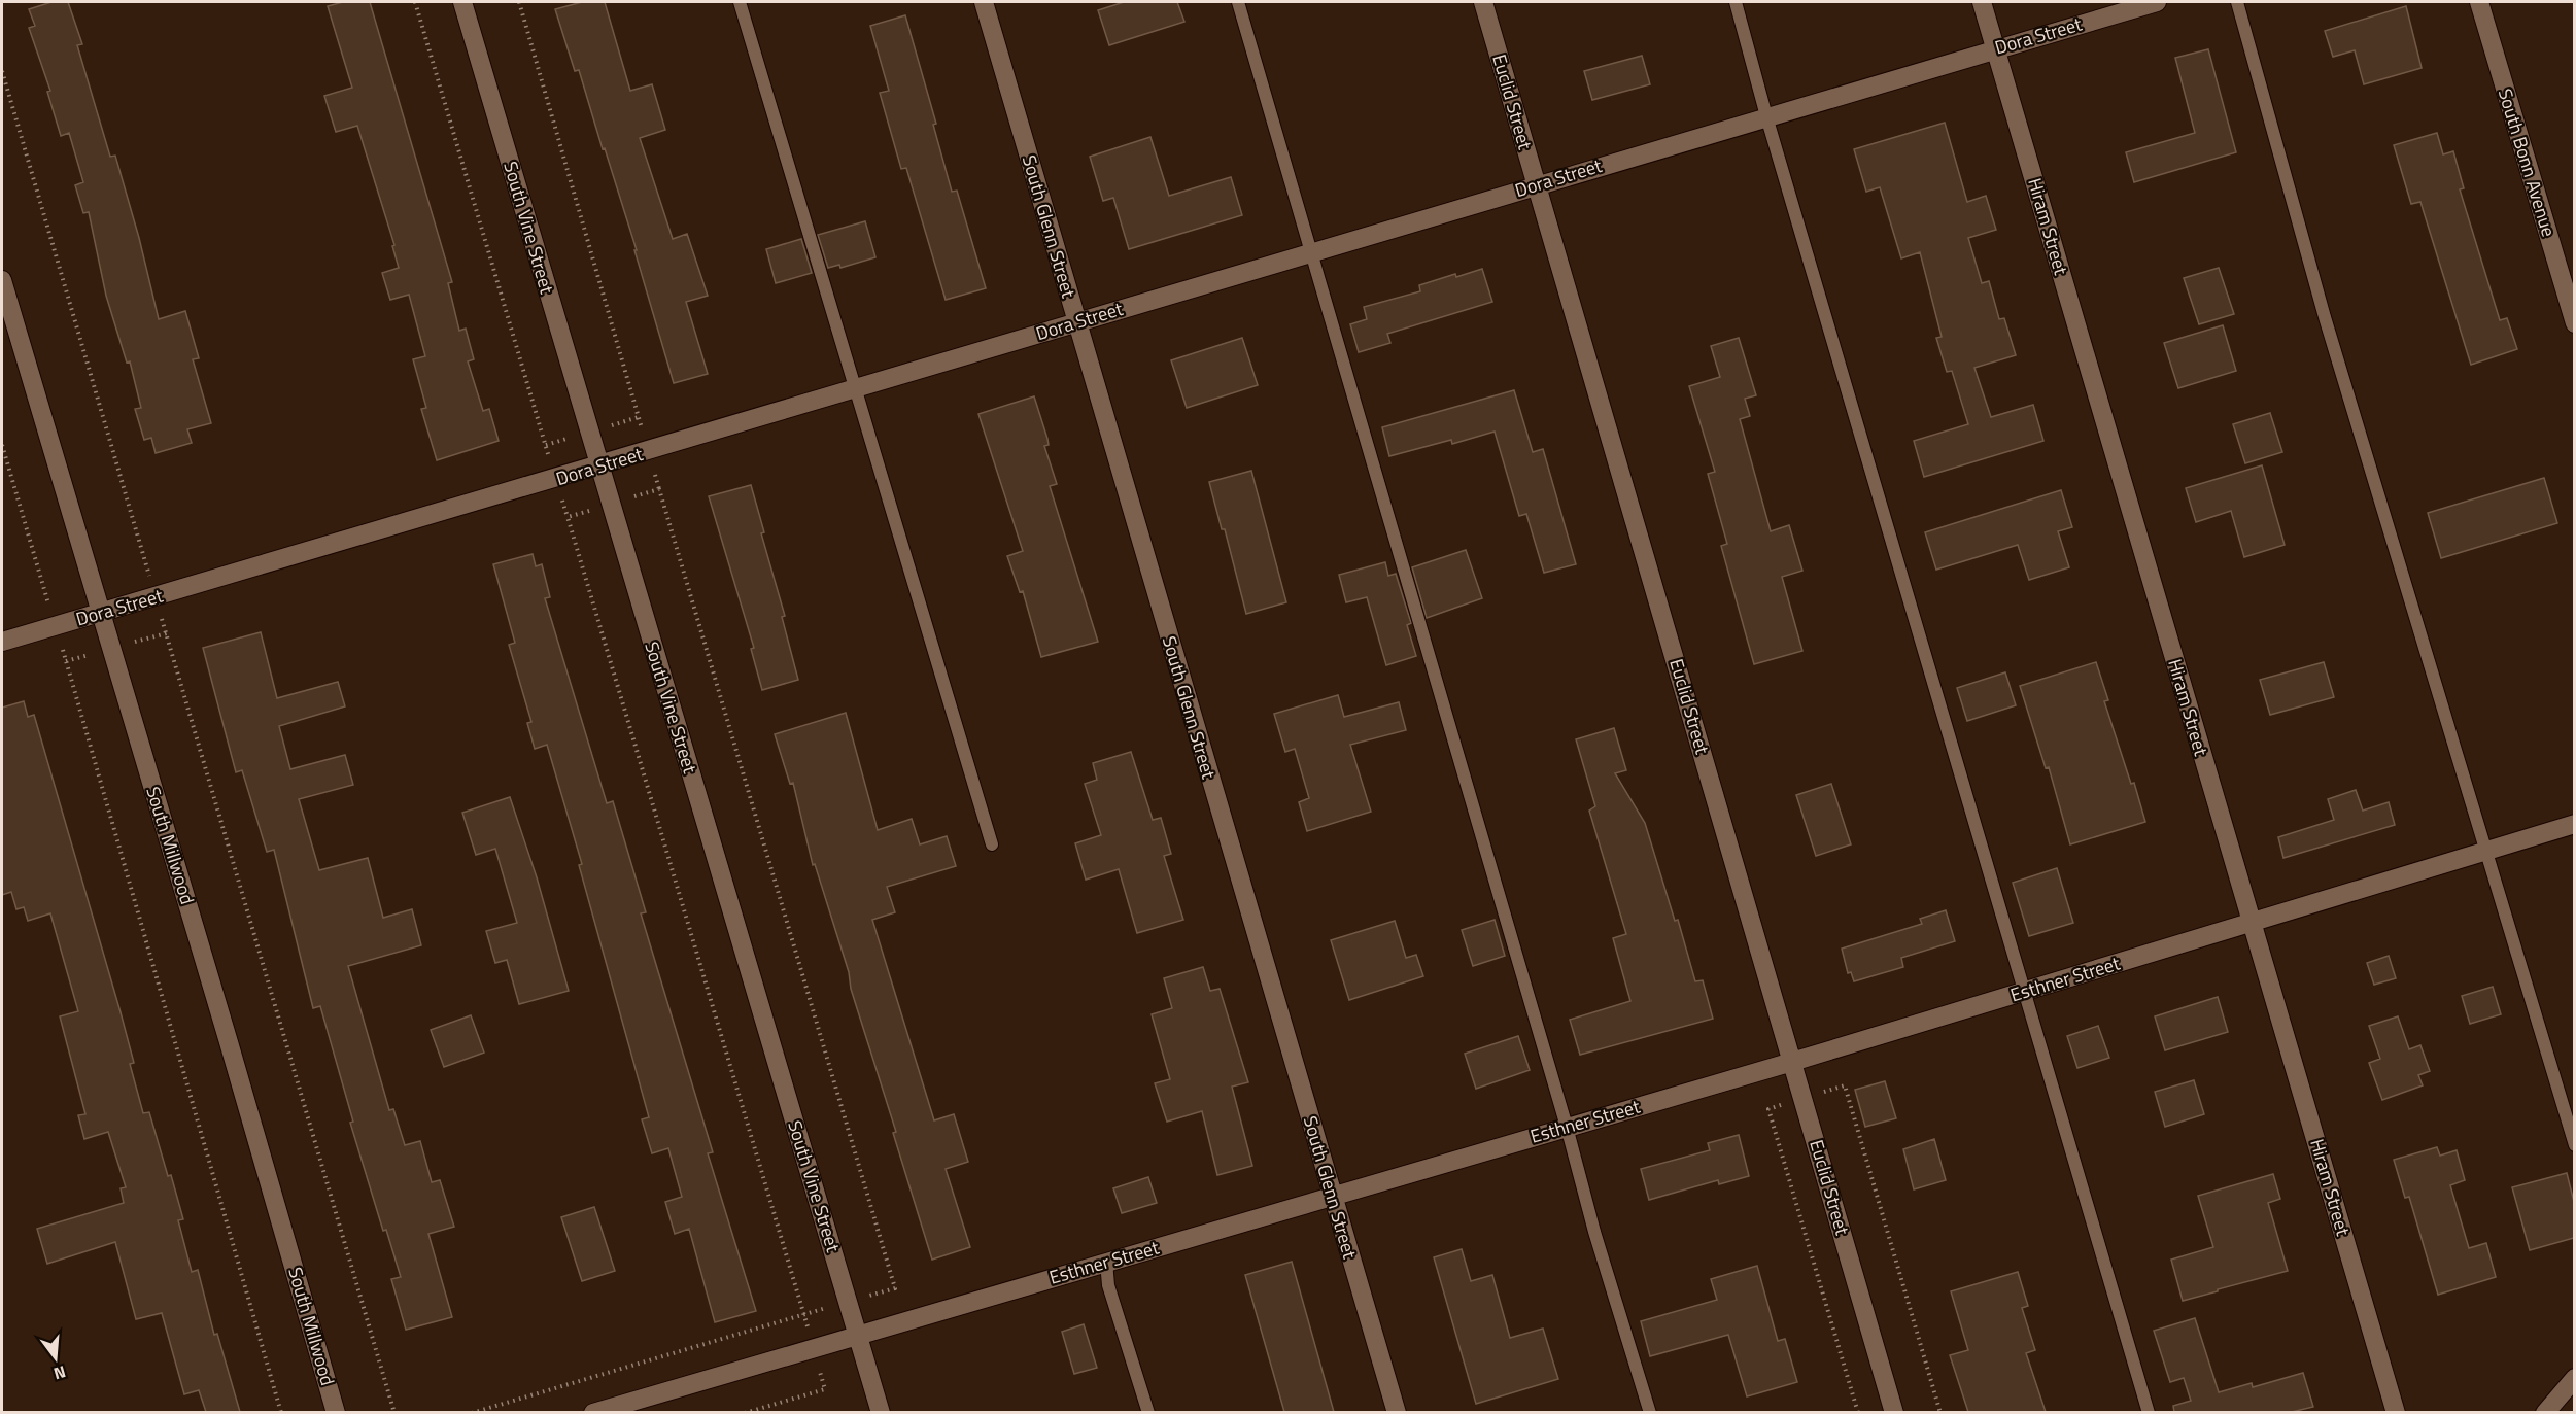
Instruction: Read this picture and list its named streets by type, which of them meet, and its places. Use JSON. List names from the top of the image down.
{
  "streets": {
    "street": [
      "Dora Street",
      "Euclid Street",
      "South Bonn Avenue",
      "South Glenn Street",
      "Hiram Street",
      "South Vine Street",
      "South Millwood",
      "Esthner Street"
    ]
  },
  "crossings": [
    ["Dora Street", "Euclid Street"],
    ["Dora Street", "South Glenn Street"],
    ["Dora Street", "Hiram Street"],
    ["Dora Street", "South Vine Street"],
    ["Dora Street", "South Millwood"],
    ["Euclid Street", "Esthner Street"],
    ["South Glenn Street", "Esthner Street"],
    ["Hiram Street", "Esthner Street"],
    ["South Vine Street", "Esthner Street"]
  ],
  "north": "bottom"
}
